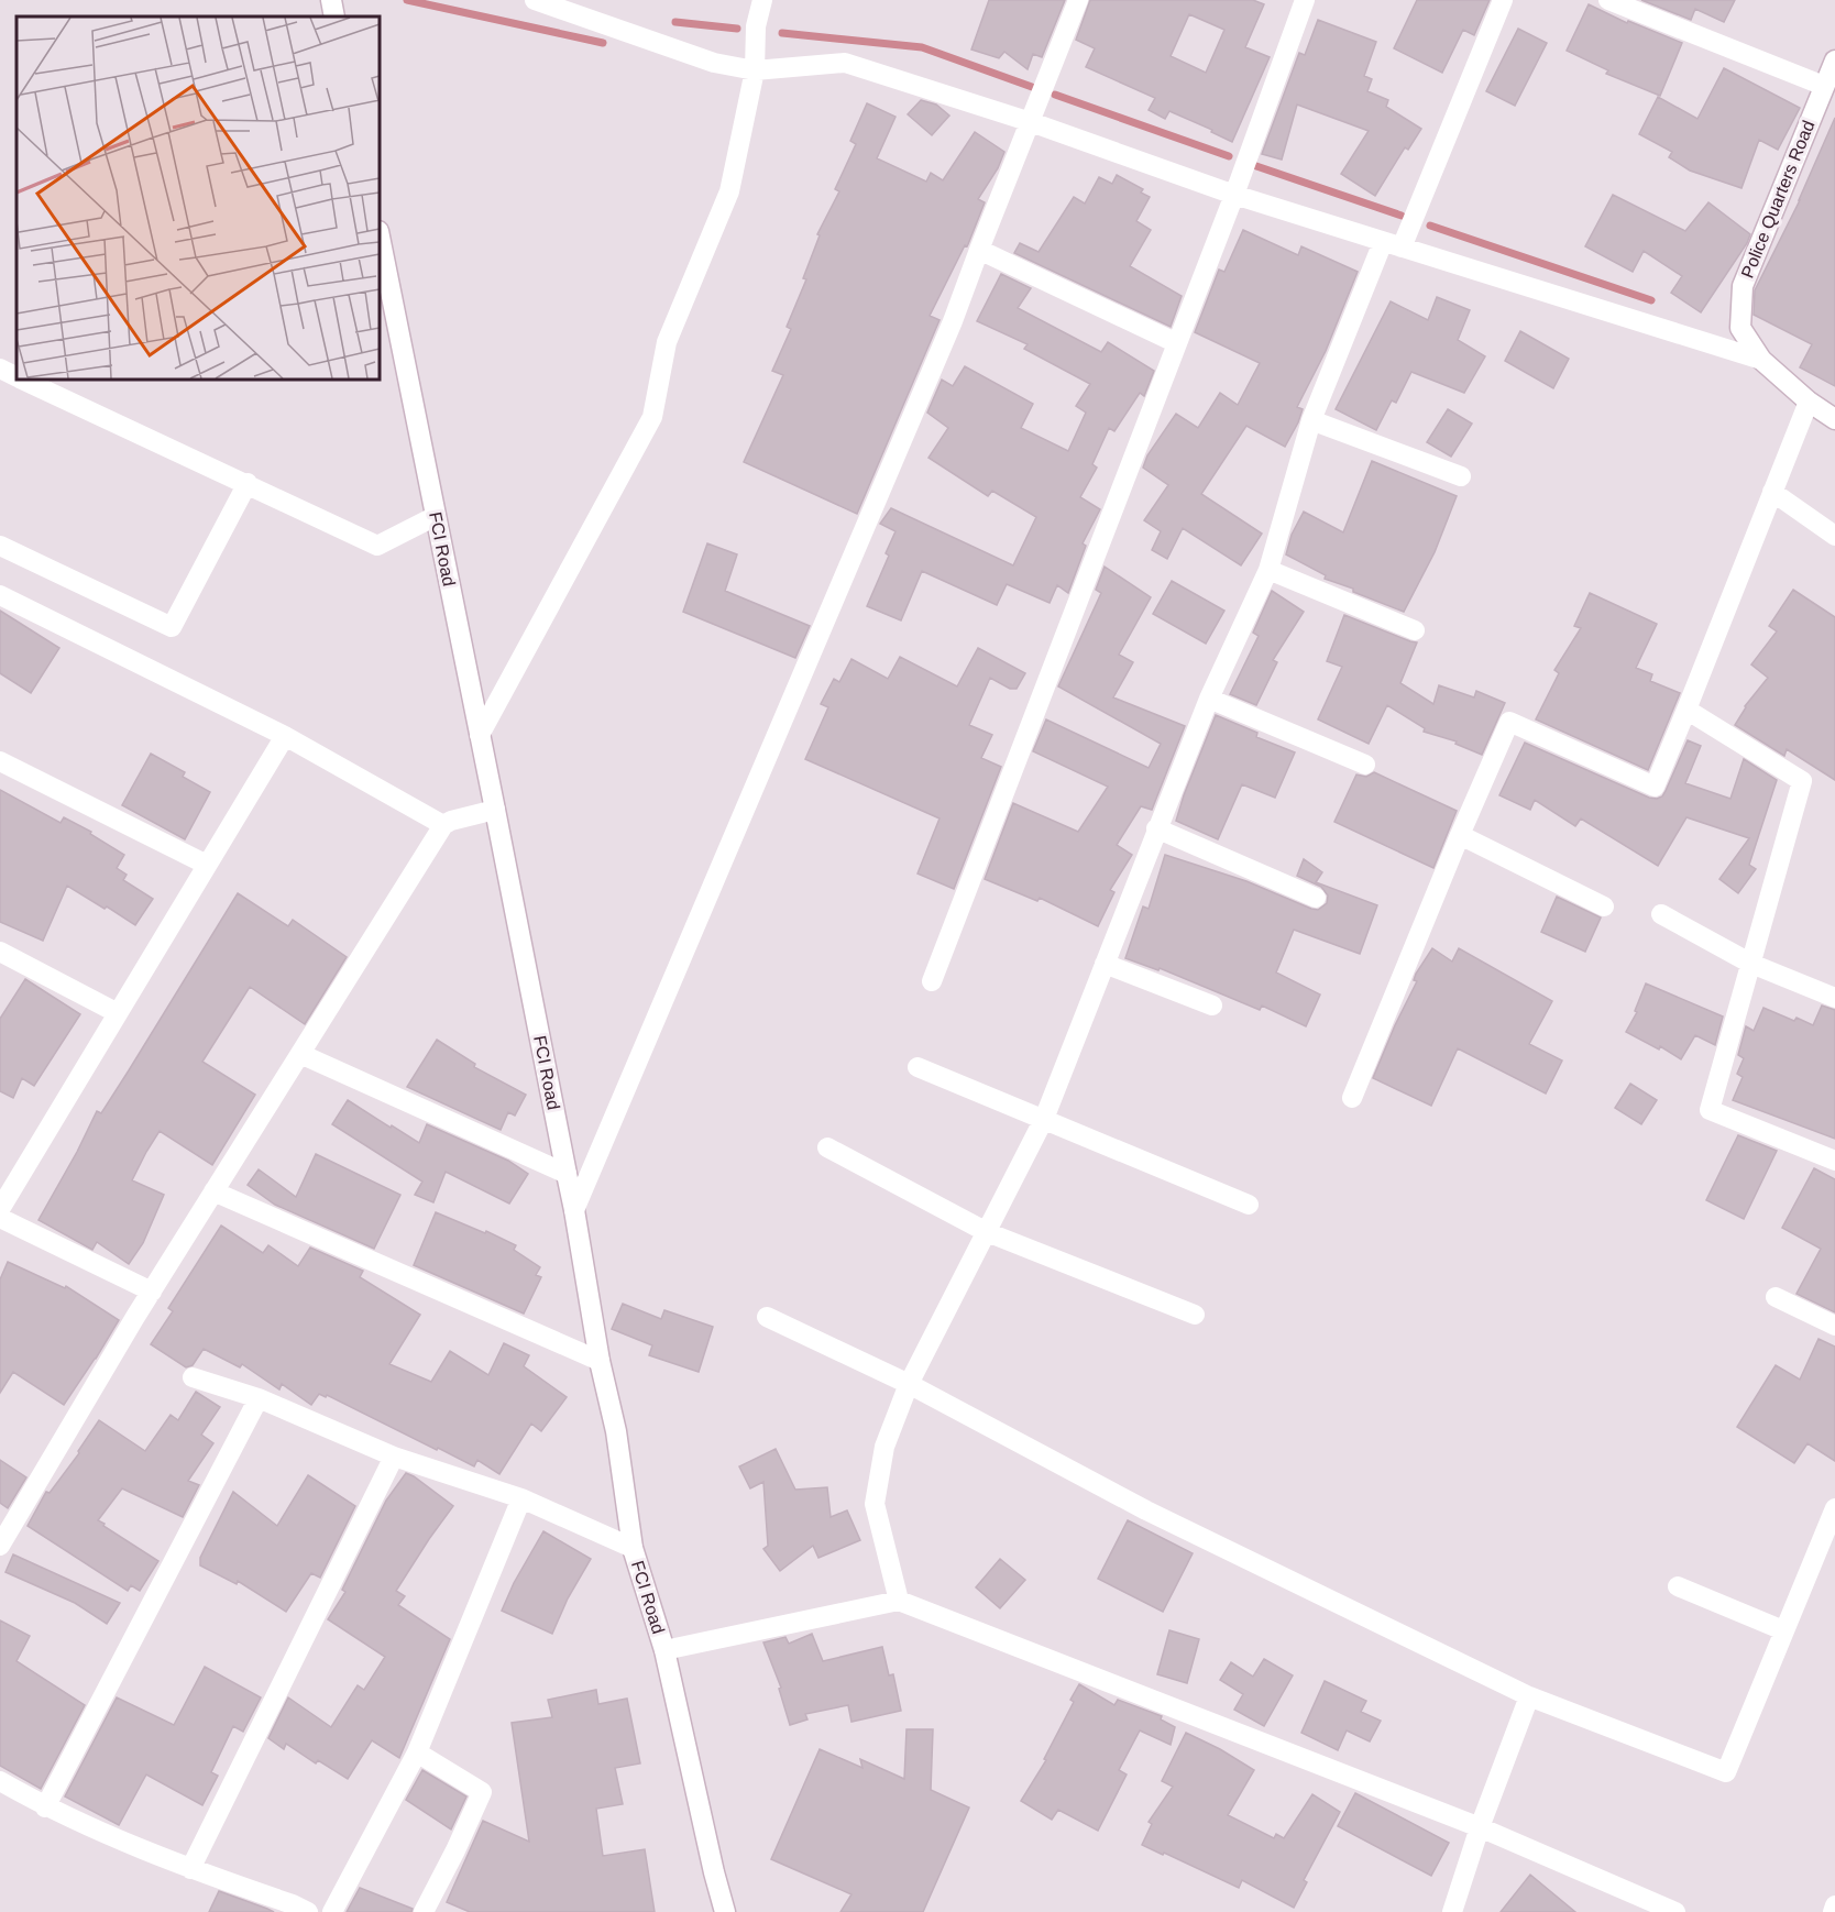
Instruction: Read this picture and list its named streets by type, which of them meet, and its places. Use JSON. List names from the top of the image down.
{
  "streets": {
    "street": ["Police Quarters Road", "FCI Road"]
  }
}
